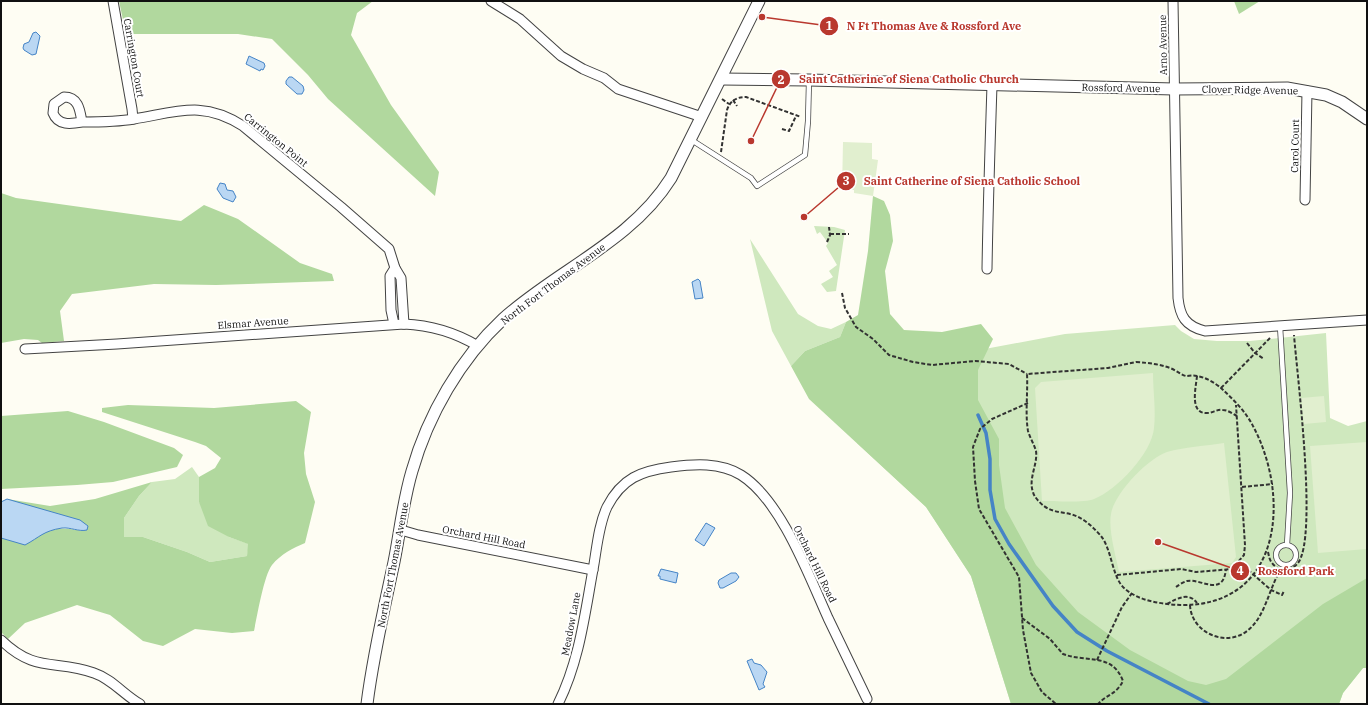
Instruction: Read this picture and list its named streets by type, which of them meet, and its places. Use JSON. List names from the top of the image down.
{
  "streets": {
    "street": [
      "Arno Avenue",
      "Carrington Court",
      "Rossford Avenue",
      "Clover Ridge Avenue",
      "Carrington Point",
      "Carol Court",
      "North Fort Thomas Avenue",
      "Elsmar Avenue",
      "Orchard Hill Road",
      "Meadow Lane"
    ]
  },
  "crossings": [
    ["Arno Avenue", "Rossford Avenue"],
    ["Arno Avenue", "Clover Ridge Avenue"],
    ["Carrington Court", "Carrington Point"],
    ["Rossford Avenue", "Clover Ridge Avenue"],
    ["Rossford Avenue", "North Fort Thomas Avenue"],
    ["Clover Ridge Avenue", "Carol Court"],
    ["Carrington Point", "Elsmar Avenue"],
    ["North Fort Thomas Avenue", "Elsmar Avenue"],
    ["North Fort Thomas Avenue", "Orchard Hill Road"],
    ["Orchard Hill Road", "Meadow Lane"]
  ],
  "places": [
    "N Ft Thomas Ave & Rossford Ave",
    "Saint Catherine of Siena Catholic Church",
    "Saint Catherine of Siena Catholic School",
    "Rossford Park"
  ]
}
